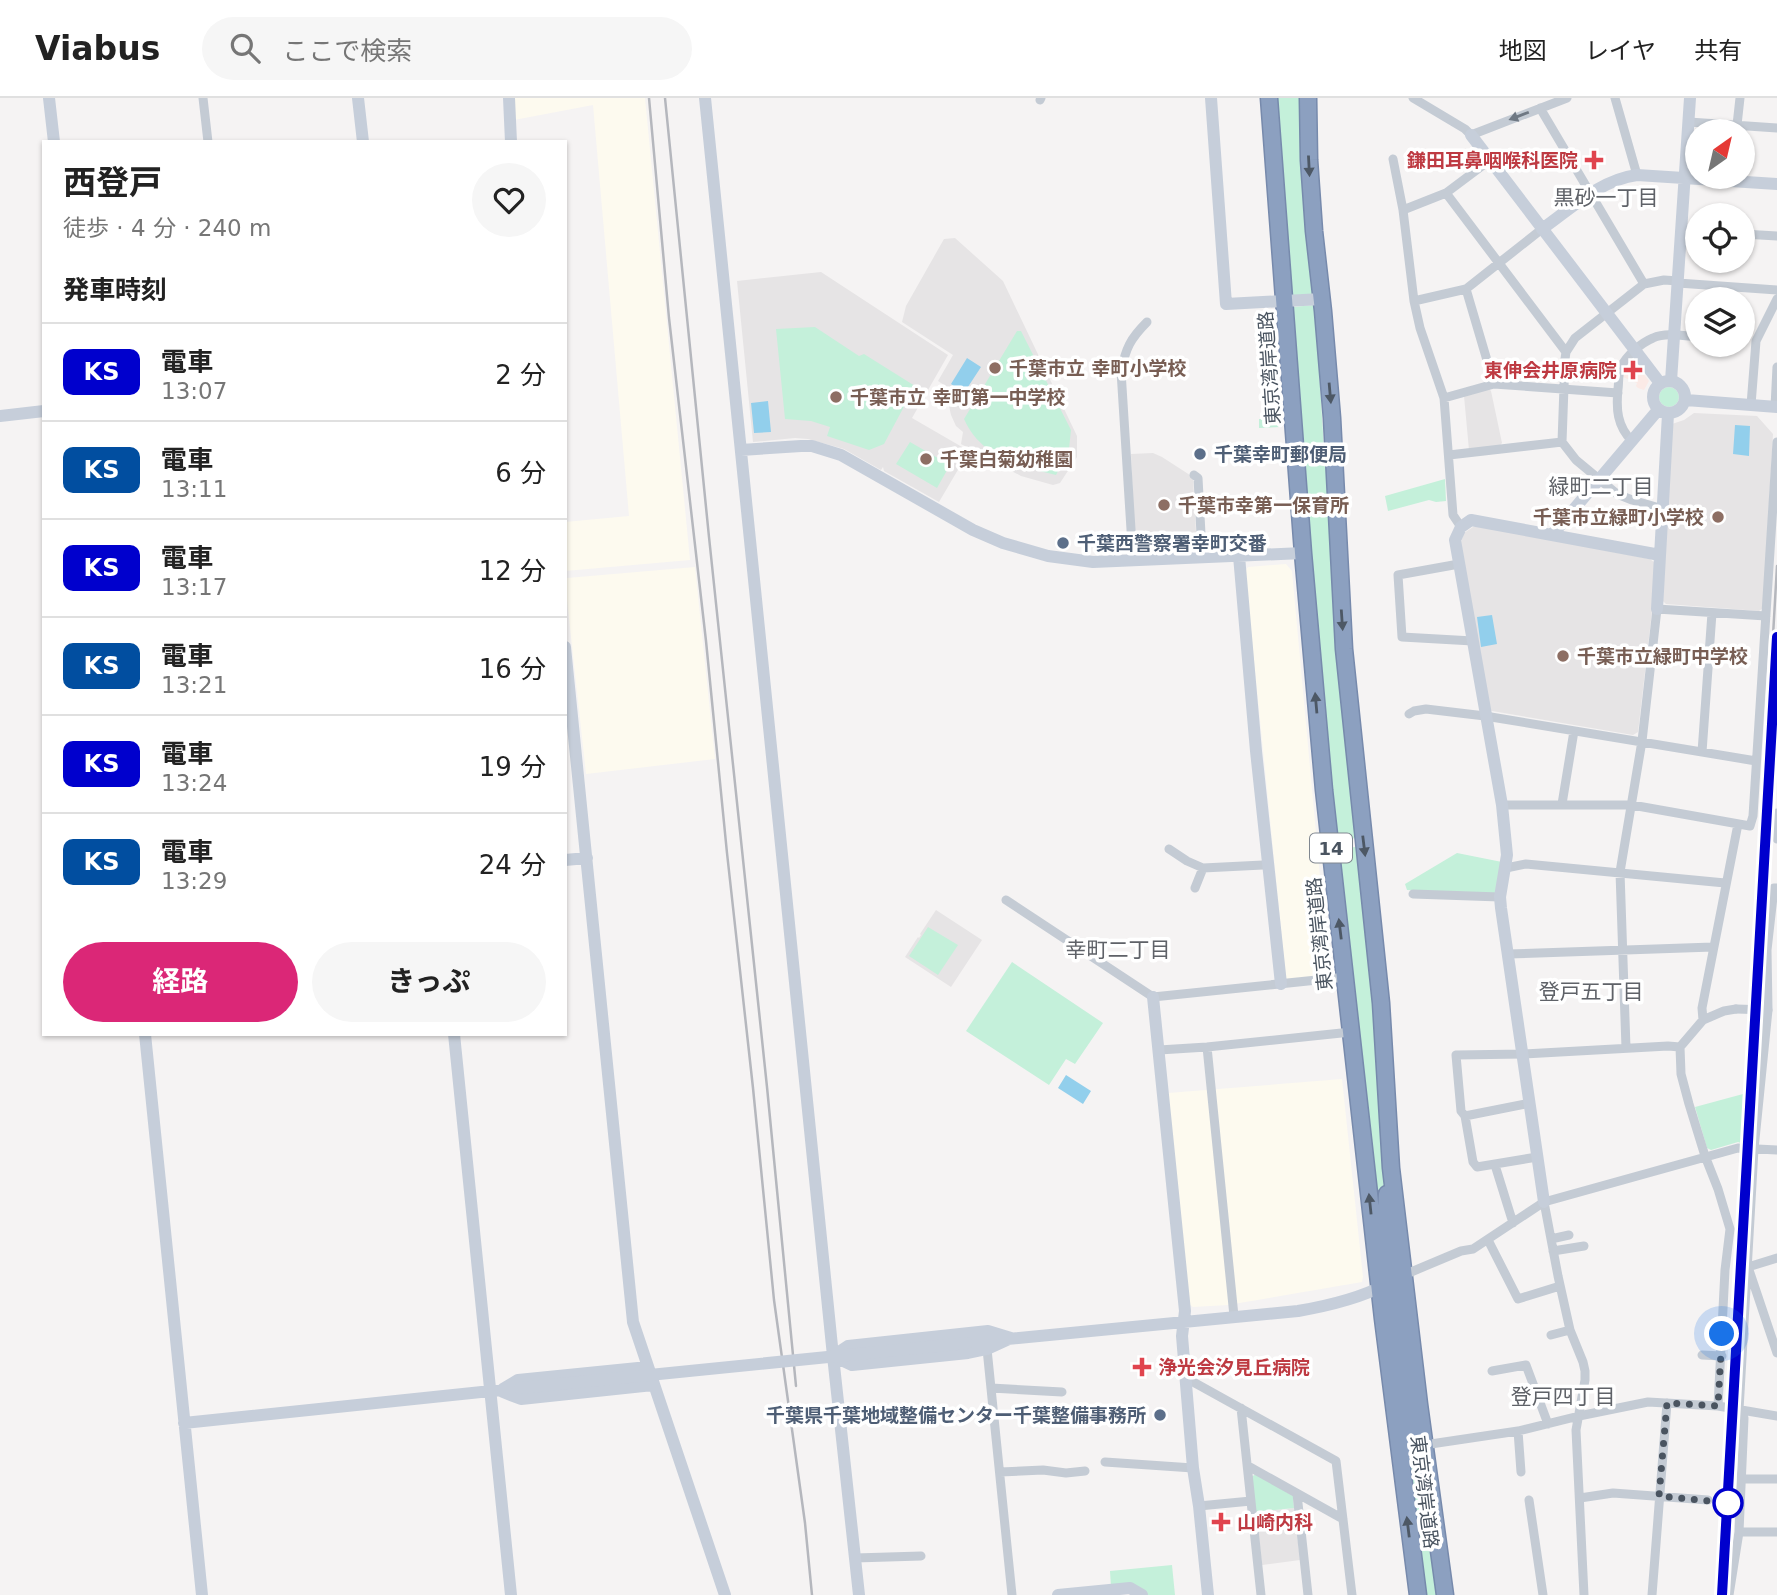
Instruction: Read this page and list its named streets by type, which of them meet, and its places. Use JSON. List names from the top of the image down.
{
  "streets": {
    "highway": ["東京湾岸道路", "14"]
  },
  "districts": [
    "黒砂一丁目",
    "緑町二丁目",
    "幸町二丁目",
    "登戸五丁目",
    "登戸四丁目"
  ],
  "places": {
    "health": [
      "鎌田耳鼻咽喉科医院",
      "東伸会井原病院",
      "浄光会汐見丘病院",
      "山崎内科"
    ],
    "other": [
      "千葉市立 幸町小学校",
      "千葉市立 幸町第一中学校",
      "千葉幸町郵便局",
      "千葉白菊幼稚園",
      "千葉市幸第一保育所",
      "千葉市立緑町小学校",
      "千葉西警察署幸町交番",
      "千葉市立緑町中学校",
      "千葉県千葉地域整備センター千葉整備事務所"
    ]
  },
  "north": "top right",
  "page": {
    "header": "Viabus",
    "search": "ここで検索",
    "nav": ["地図", "レイヤ", "共有"],
    "heading": [
      ["西登戸", "徒歩 · 4 分 · 240 m"],
      "発車時刻"
    ],
    "list": [
      {
        "mark": "KS",
        "name": "電車",
        "note": "13:07",
        "value": "2 分"
      },
      {
        "mark": "KS",
        "name": "電車",
        "note": "13:11",
        "value": "6 分"
      },
      {
        "mark": "KS",
        "name": "電車",
        "note": "13:17",
        "value": "12 分"
      },
      {
        "mark": "KS",
        "name": "電車",
        "note": "13:21",
        "value": "16 分"
      },
      {
        "mark": "KS",
        "name": "電車",
        "note": "13:24",
        "value": "19 分"
      },
      {
        "mark": "KS",
        "name": "電車",
        "note": "13:29",
        "value": "24 分"
      }
    ],
    "buttons": ["経路", "きっぷ"]
  }
}
